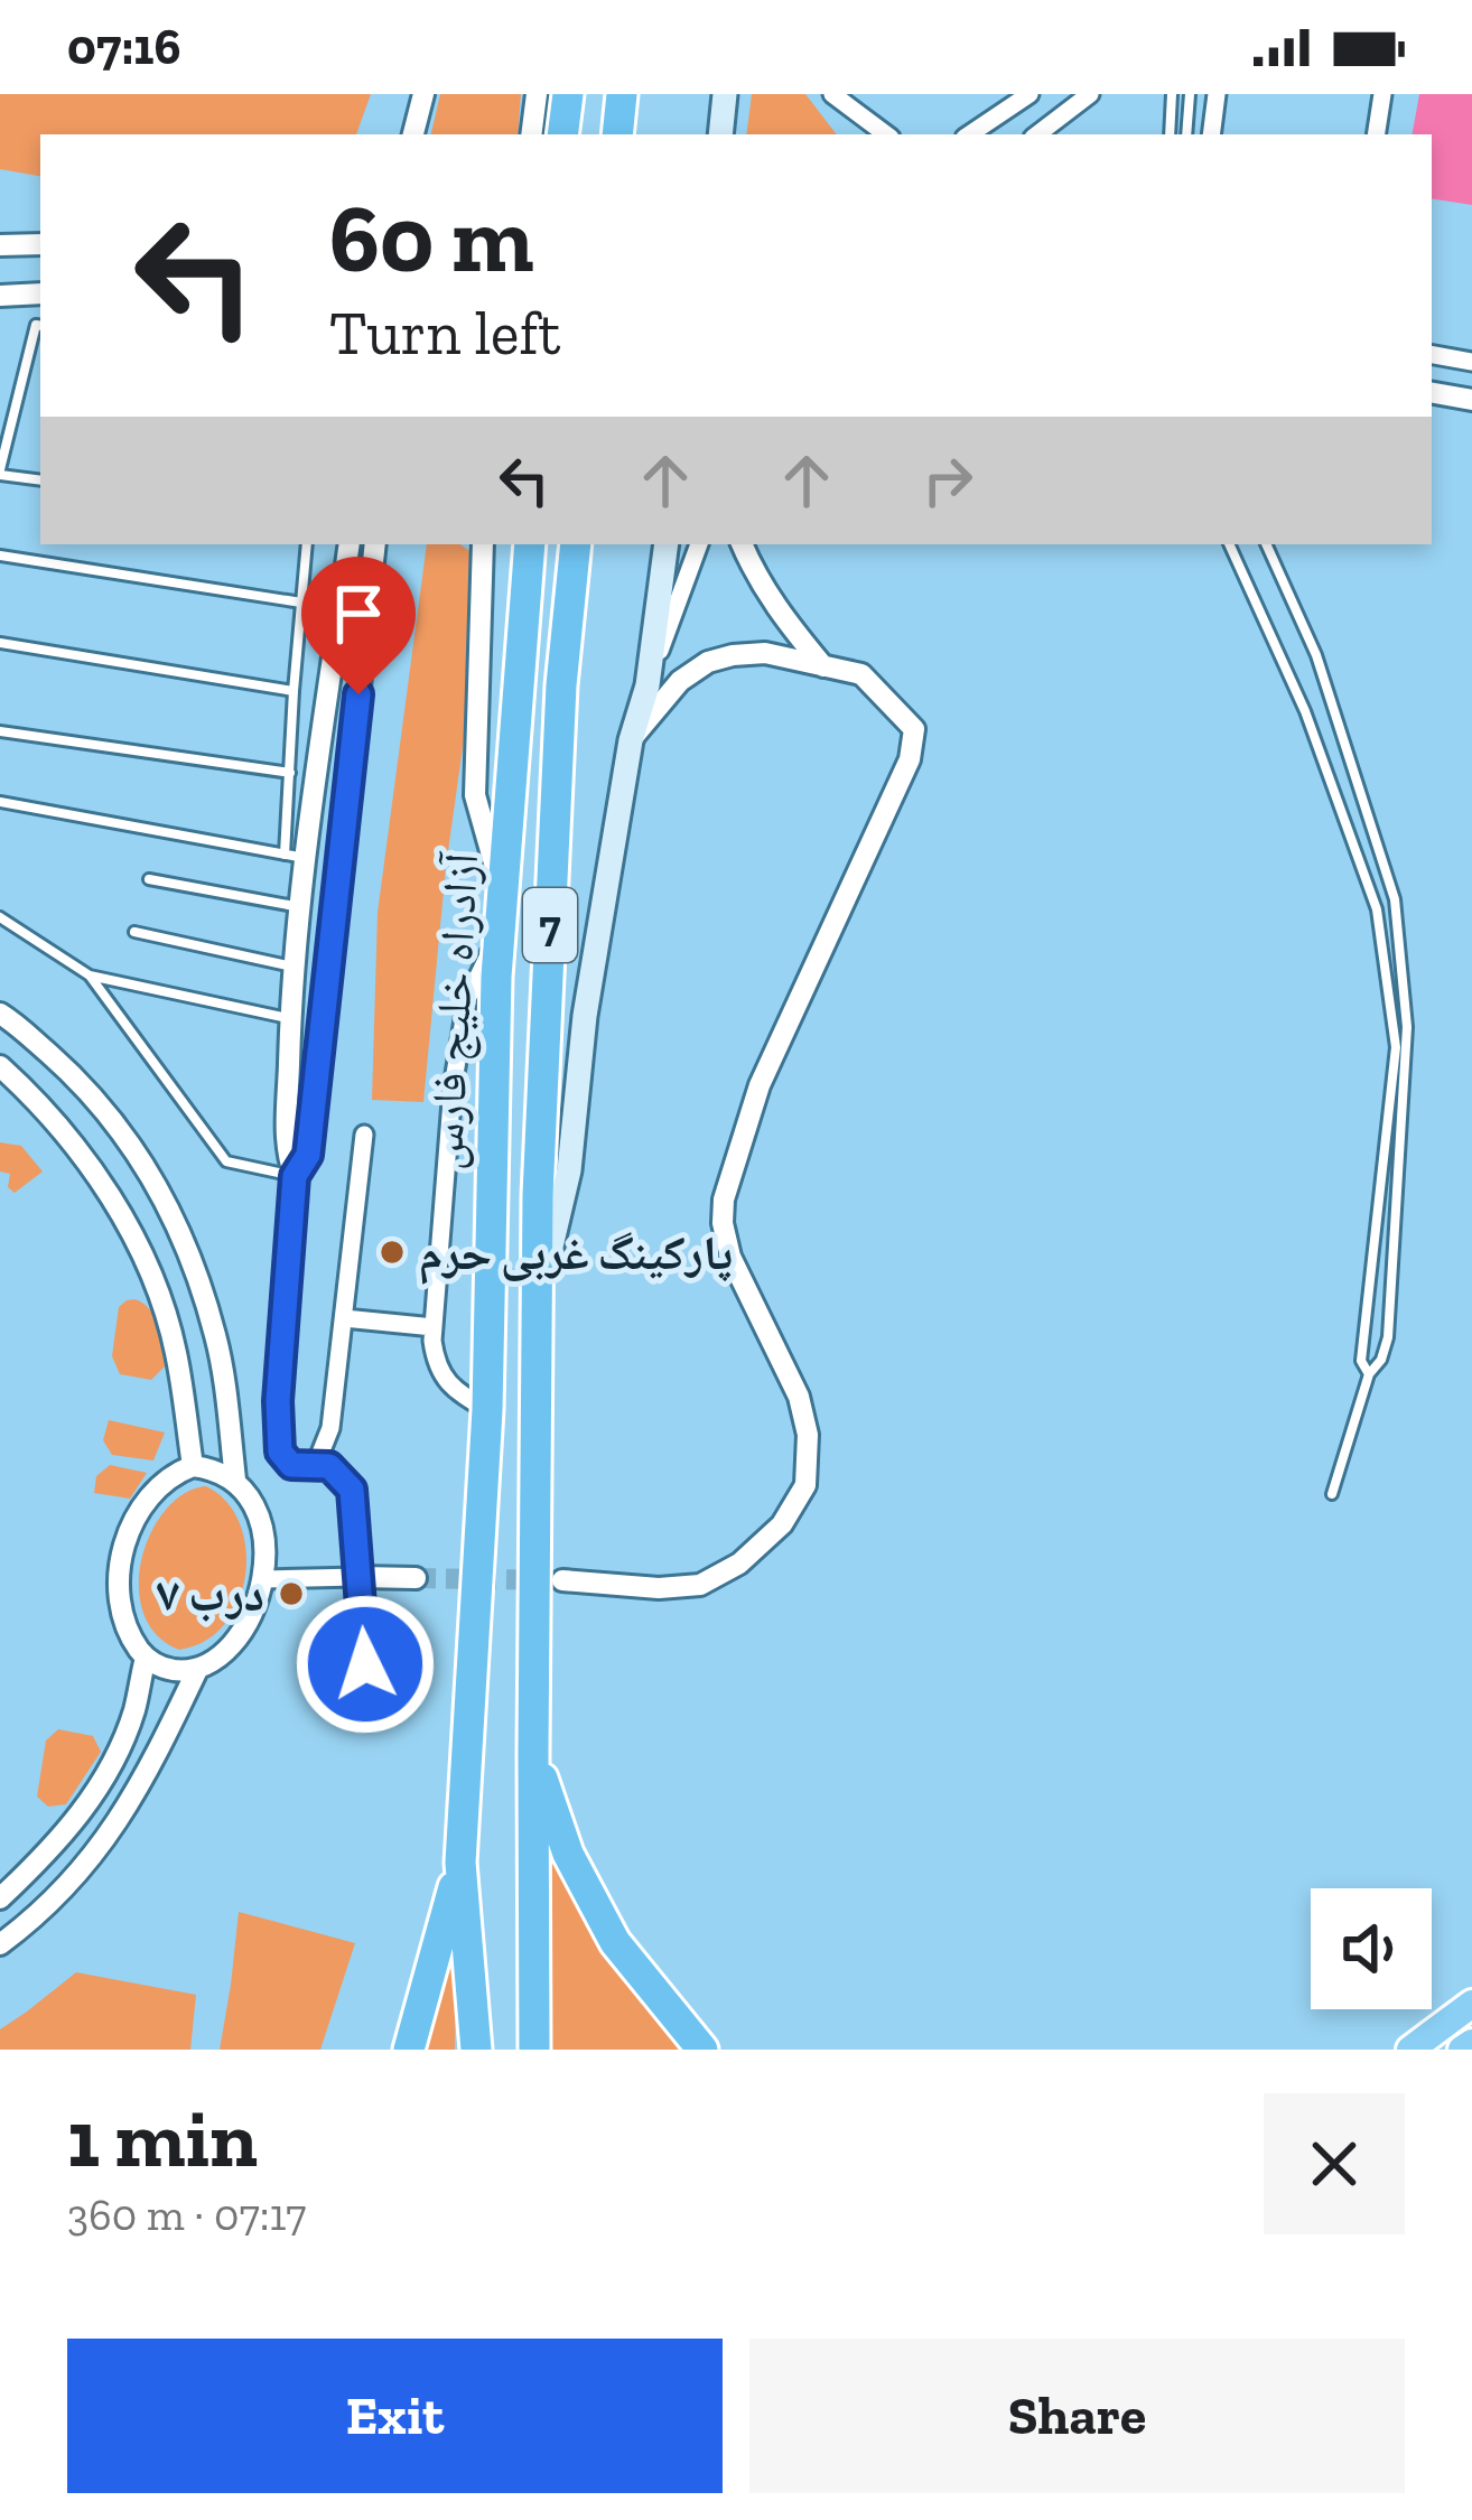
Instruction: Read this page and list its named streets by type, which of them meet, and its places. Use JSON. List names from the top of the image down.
{
  "streets": {
    "highway": ["7", "آزادراه خلیج فارس"]
  },
  "places": ["پارکینگ غربی حرم", "درب ۷"],
  "page": {
    "status": "07:16",
    "turn": ["60 m", "Turn left"],
    "heading": ["1 min", "360 m · 07:17"],
    "buttons": ["Exit", "Share"]
  }
}
